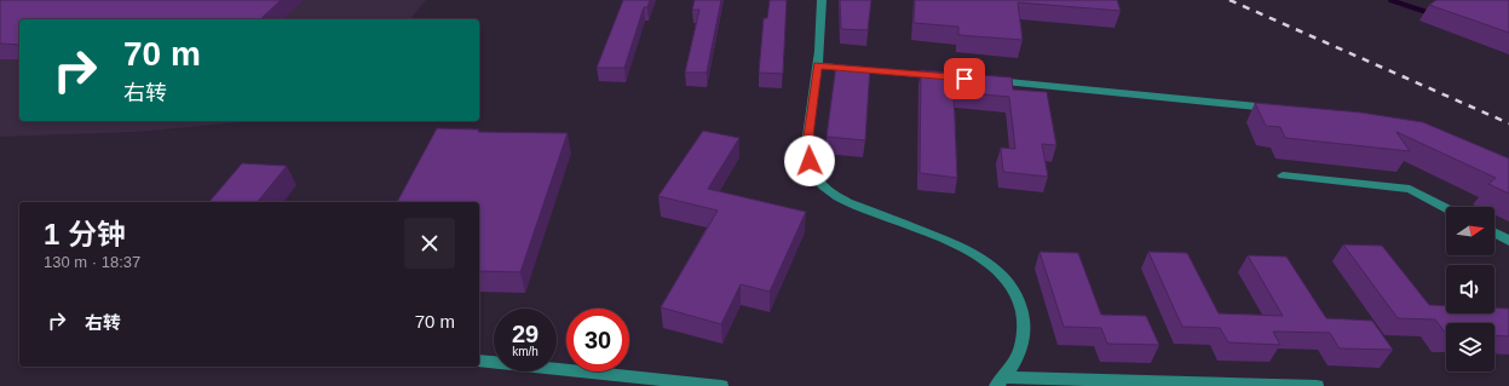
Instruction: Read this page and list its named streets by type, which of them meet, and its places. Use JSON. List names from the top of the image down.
{
  "north": "right",
  "page": {
    "turn": ["70 m", "右转"],
    "heading": ["1 分钟", "130 m · 18:37"],
    "list": [
      {
        "name": "右转",
        "value": "70 m"
      }
    ],
    "speed": "29 km/h",
    "limit": "30"
  }
}
